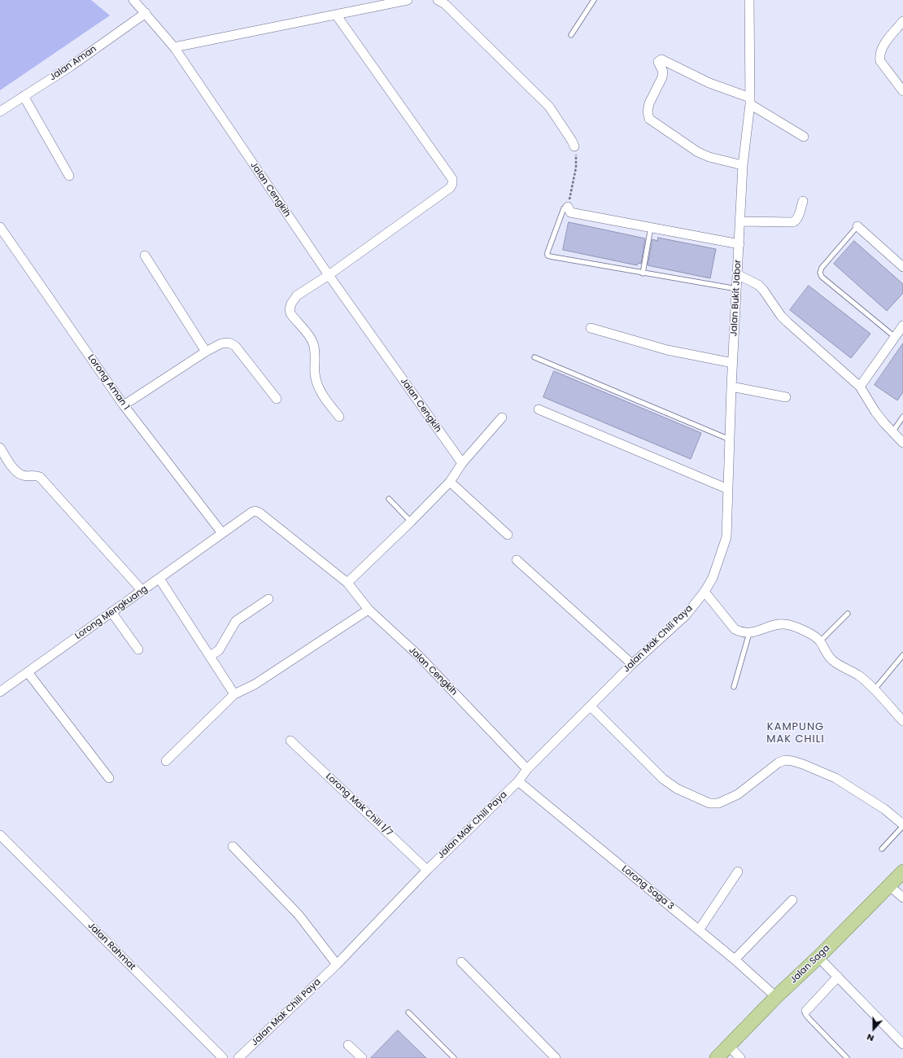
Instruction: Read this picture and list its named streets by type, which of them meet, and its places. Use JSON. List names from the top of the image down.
{
  "streets": {
    "main road": ["Jalan Saga"],
    "street": [
      "Jalan Aman",
      "Jalan Cengkih",
      "Jalan Bukit Jabor",
      "Lorong Aman 1",
      "Lorong Mengkuang",
      "Jalan Mak Chili Paya",
      "Lorong Mak Chili 1/7",
      "Lorong Saga 3",
      "Jalan Rahmat"
    ]
  },
  "crossings": [
    ["Jalan Aman", "Jalan Cengkih"],
    ["Jalan Cengkih", "Lorong Mengkuang"],
    ["Jalan Cengkih", "Jalan Mak Chili Paya"],
    ["Jalan Bukit Jabor", "Jalan Mak Chili Paya"],
    ["Lorong Aman 1", "Lorong Mengkuang"],
    ["Jalan Mak Chili Paya", "Lorong Mak Chili 1/7"],
    ["Jalan Mak Chili Paya", "Lorong Saga 3"],
    ["Lorong Saga 3", "Jalan Saga"]
  ],
  "districts": ["KAMPUNG MAK CHILI"],
  "north": "bottom"
}
